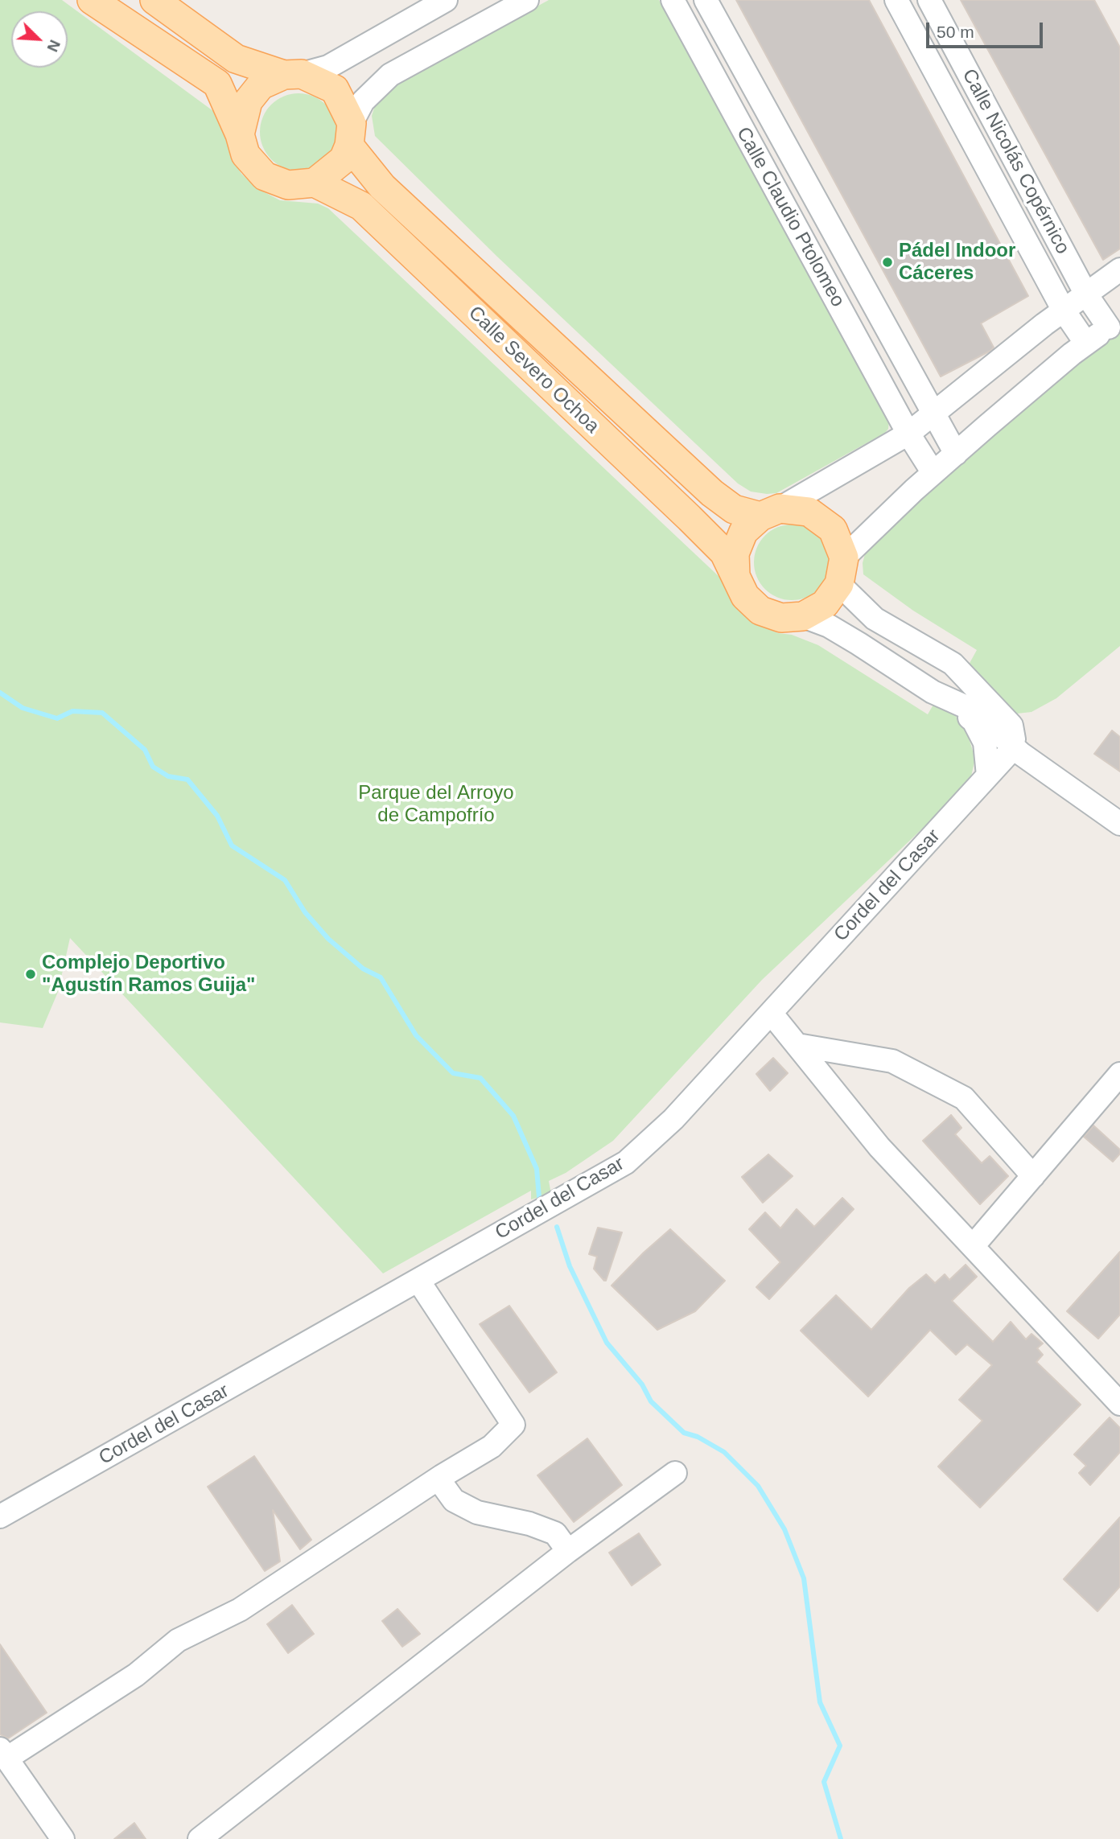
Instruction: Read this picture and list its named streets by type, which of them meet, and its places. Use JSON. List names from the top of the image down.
{
  "streets": {
    "main road": ["Calle Severo Ochoa"],
    "street": ["Calle Nicolás Copérnico", "Calle Claudio Ptolomeo", "Cordel del Casar"]
  },
  "parks": ["Parque del Arroyo de Campofrío"],
  "places": ["Pádel Indoor Cáceres", "Complejo Deportivo \"Agustín Ramos Guija\""],
  "scale_bar": "50 m",
  "north": "bottom right"
}
